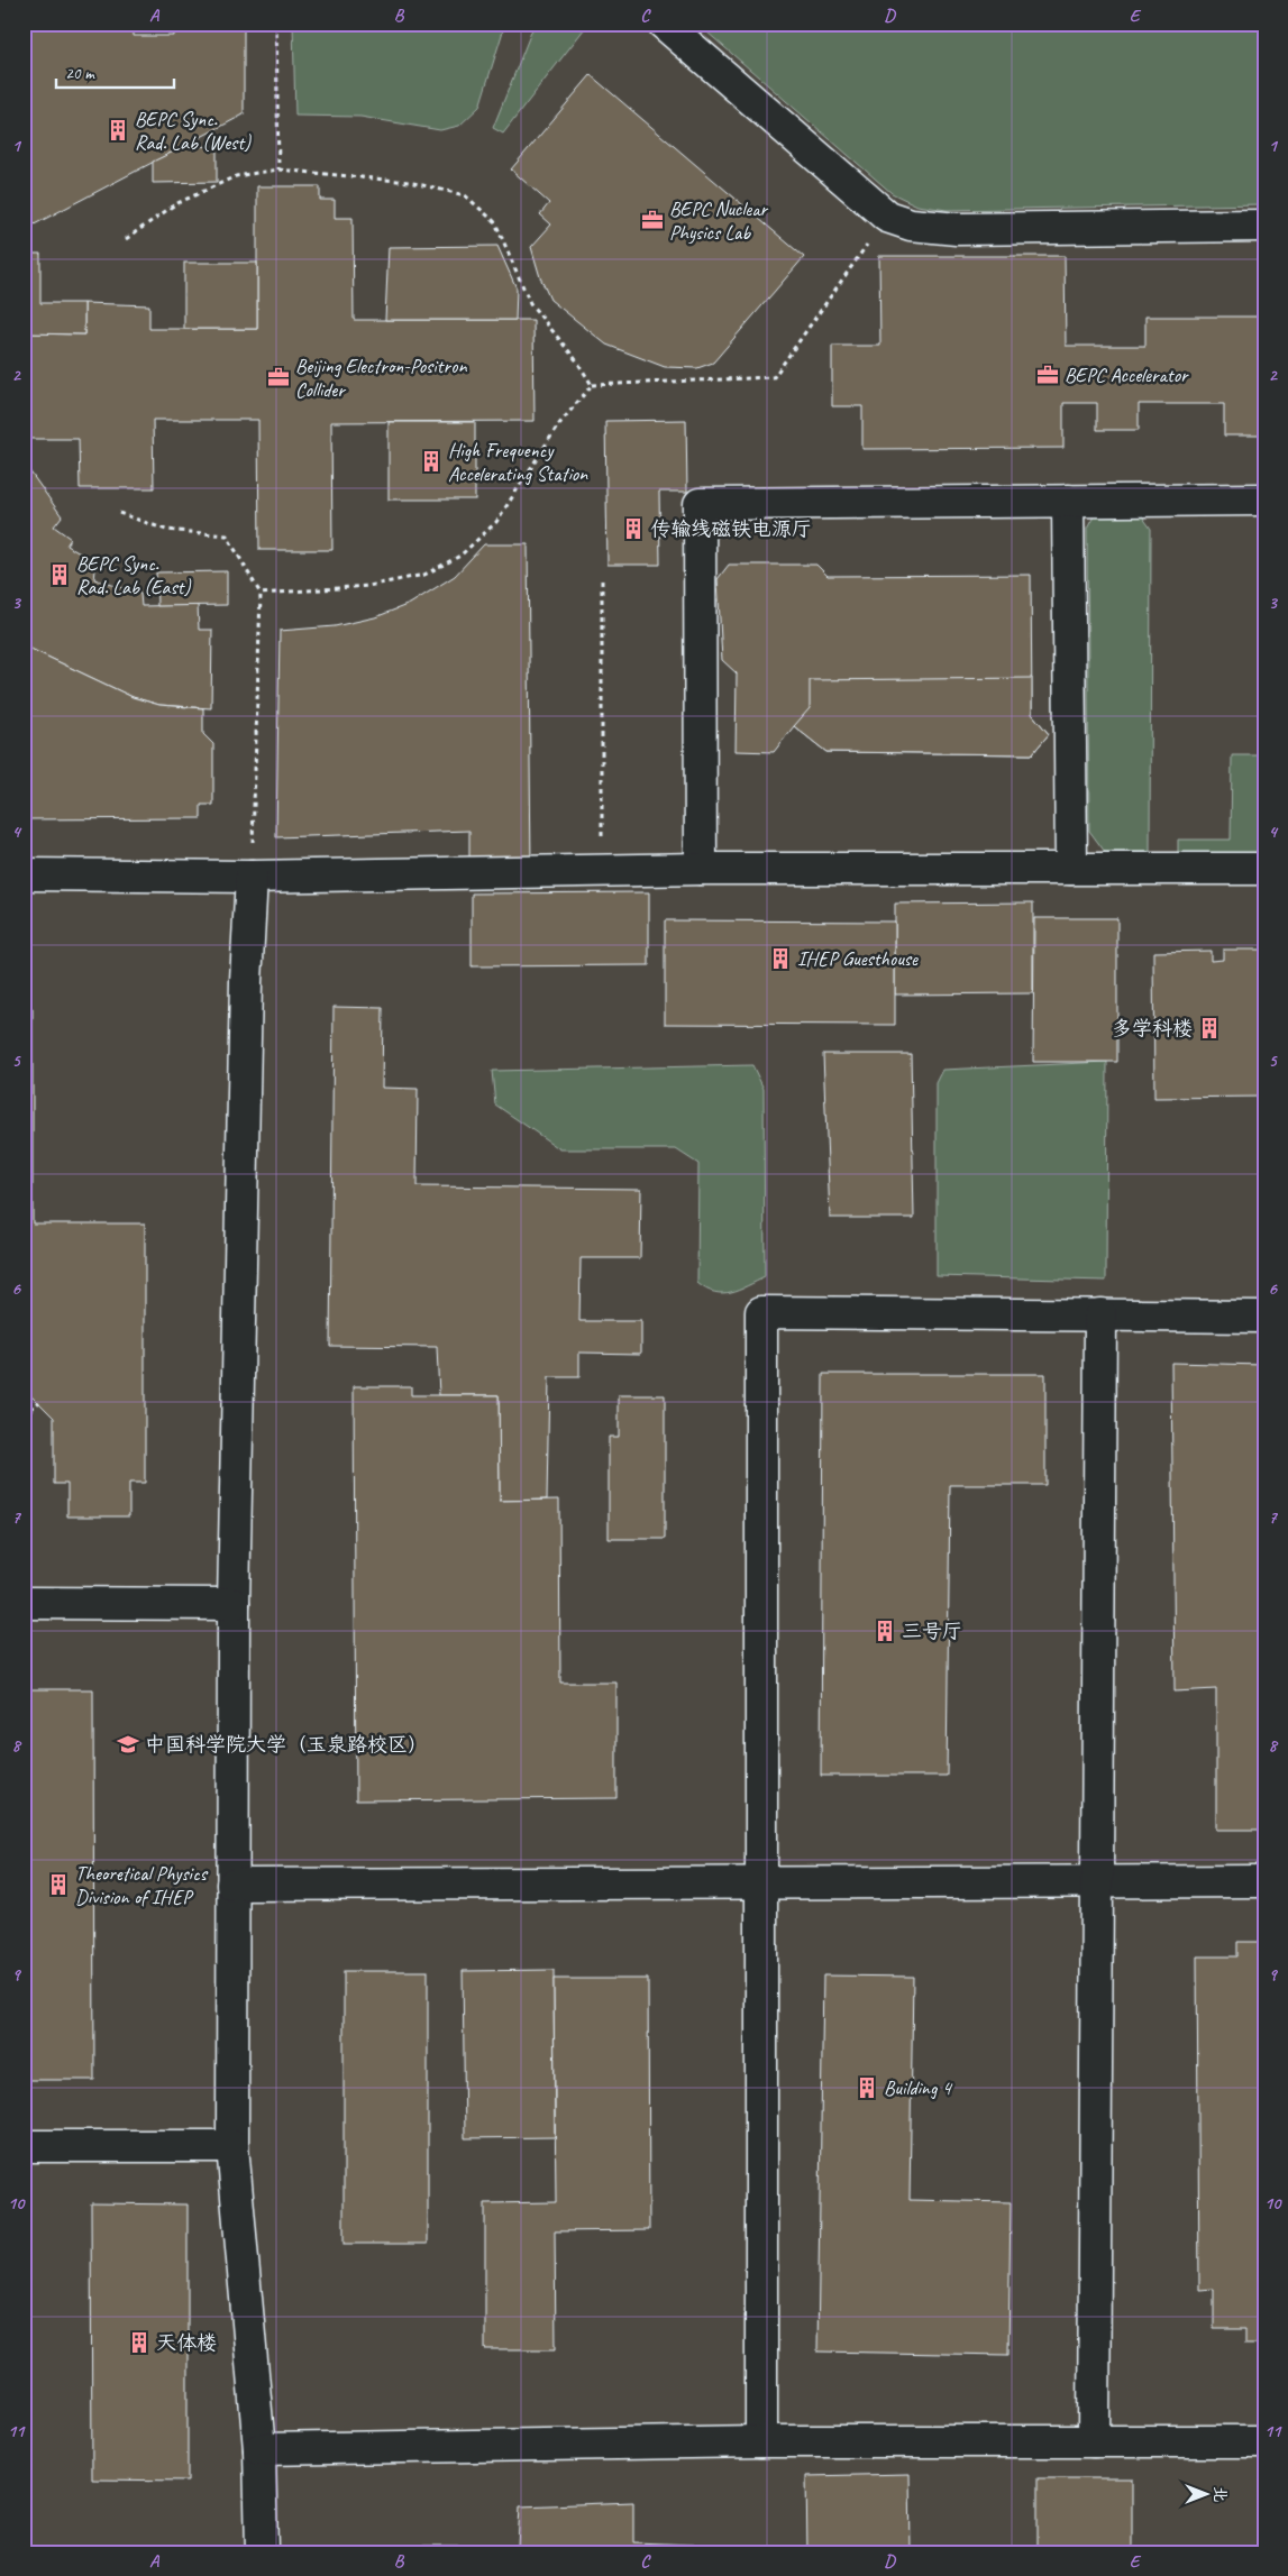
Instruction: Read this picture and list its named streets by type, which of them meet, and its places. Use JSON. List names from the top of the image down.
{
  "places": {
    "building": [
      "BEPC Sync. Rad. Lab (West)",
      "High Frequency Accelerating Station",
      "传输线磁铁电源厅",
      "BEPC Sync. Rad. Lab (East)",
      "IHEP Guesthouse",
      "多学科楼",
      "三号厅",
      "Theoretical Physics Division of IHEP",
      "Building 4",
      "天体楼"
    ],
    "office": ["BEPC Nuclear Physics Lab", "BEPC Accelerator", "Beijing Electron-Positron Collider"],
    "school or university": ["中国科学院大学（玉泉路校区）"]
  },
  "scale_bar": "20 m",
  "north": "right",
  "grid": {
    "columns": [
      "A",
      "B",
      "C",
      "D",
      "E"
    ],
    "rows": [
      "1",
      "2",
      "3",
      "4",
      "5",
      "6",
      "7",
      "8",
      "9",
      "10",
      "11"
    ]
  }
}
